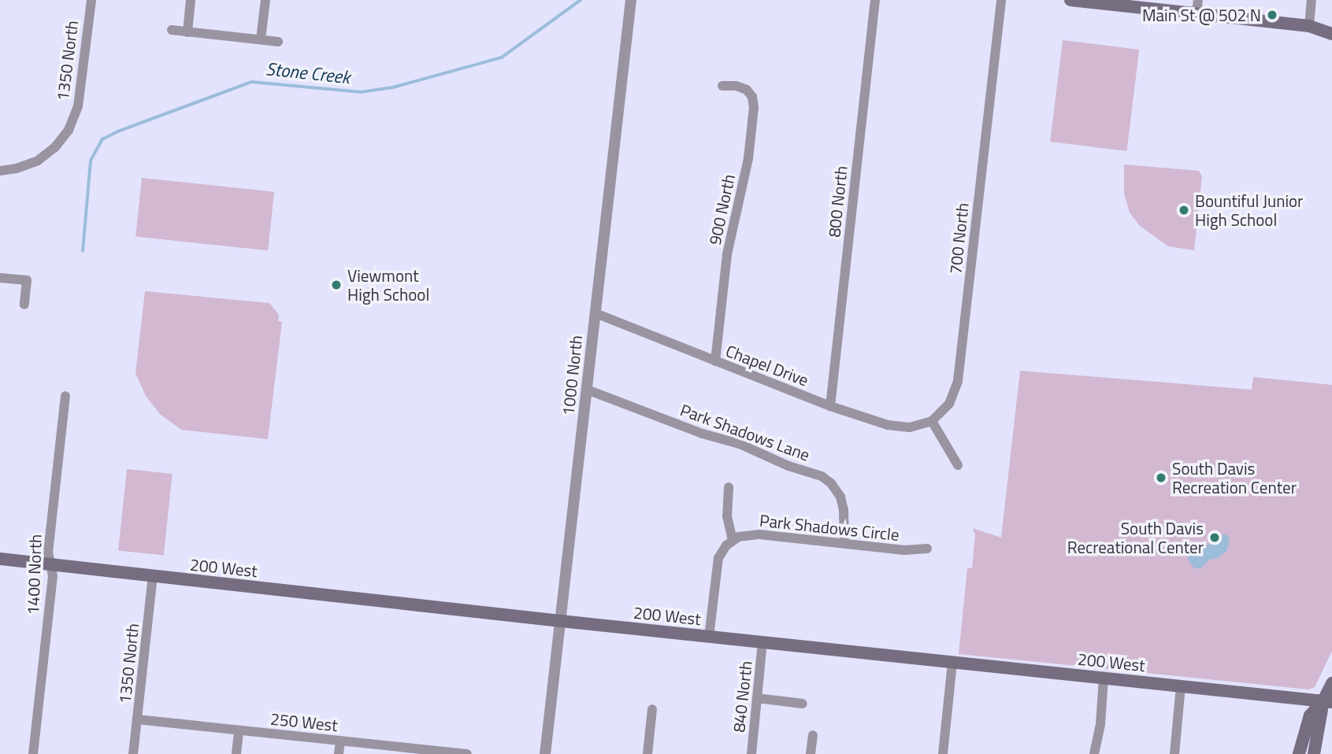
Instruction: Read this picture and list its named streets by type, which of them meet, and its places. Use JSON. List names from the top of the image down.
{
  "streets": {
    "main road": ["200 West"],
    "street": [
      "1350 North",
      "800 North",
      "900 North",
      "700 North",
      "Chapel Drive",
      "1000 North",
      "Park Shadows Lane",
      "Park Shadows Circle",
      "1400 North",
      "840 North",
      "250 West"
    ]
  },
  "crossings": [
    ["1350 North", "200 West"],
    ["1350 North", "250 West"],
    ["800 North", "Chapel Drive"],
    ["900 North", "Chapel Drive"],
    ["700 North", "Chapel Drive"],
    ["Chapel Drive", "1000 North"],
    ["1000 North", "Park Shadows Lane"],
    ["1000 North", "200 West"],
    ["Park Shadows Lane", "Park Shadows Circle"],
    ["200 West", "1400 North"],
    ["200 West", "840 North"]
  ],
  "water": ["Stone Creek"],
  "places": [
    "Main St @ 502 N",
    "Bountiful Junior High School",
    "Viewmont High School",
    "South Davis Recreation Center",
    "South Davis Recreational Center"
  ]
}
